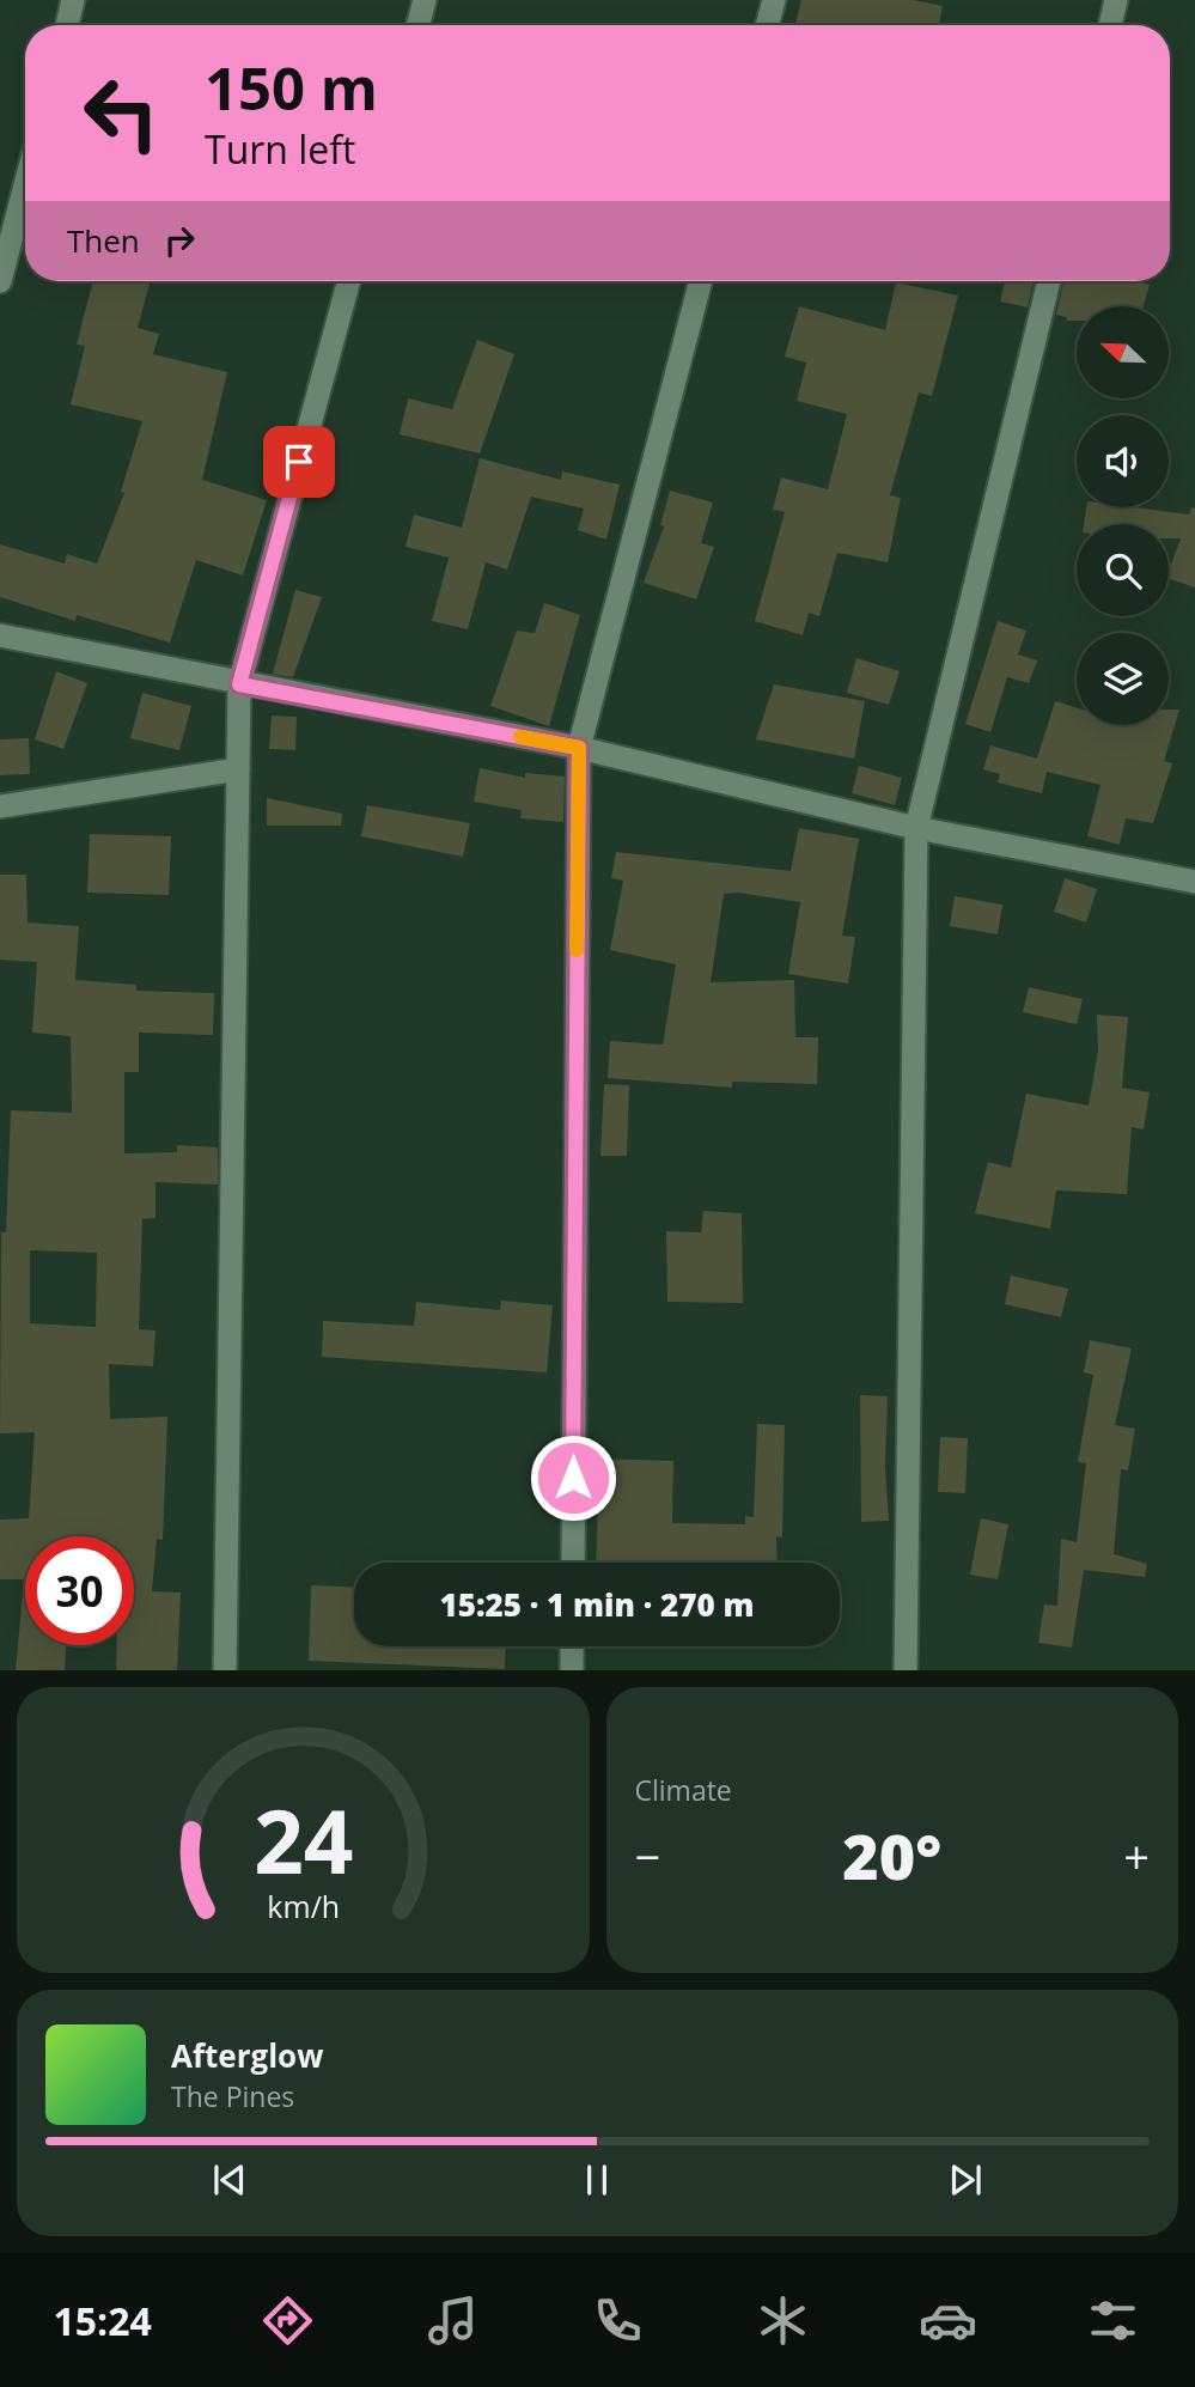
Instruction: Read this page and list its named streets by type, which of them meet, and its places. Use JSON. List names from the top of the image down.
{
  "north": "top left",
  "page": {
    "turn": ["150 m", "Turn left"],
    "then": "Then",
    "limit": "30",
    "trip": "15:25 · 1 min · 270 m",
    "tile": "Climate",
    "heat": ["−", "20°", "+"],
    "song": ["Afterglow", "The Pines"],
    "tabs": "15:24",
    "gauge": ["24", "km/h"]
  }
}
